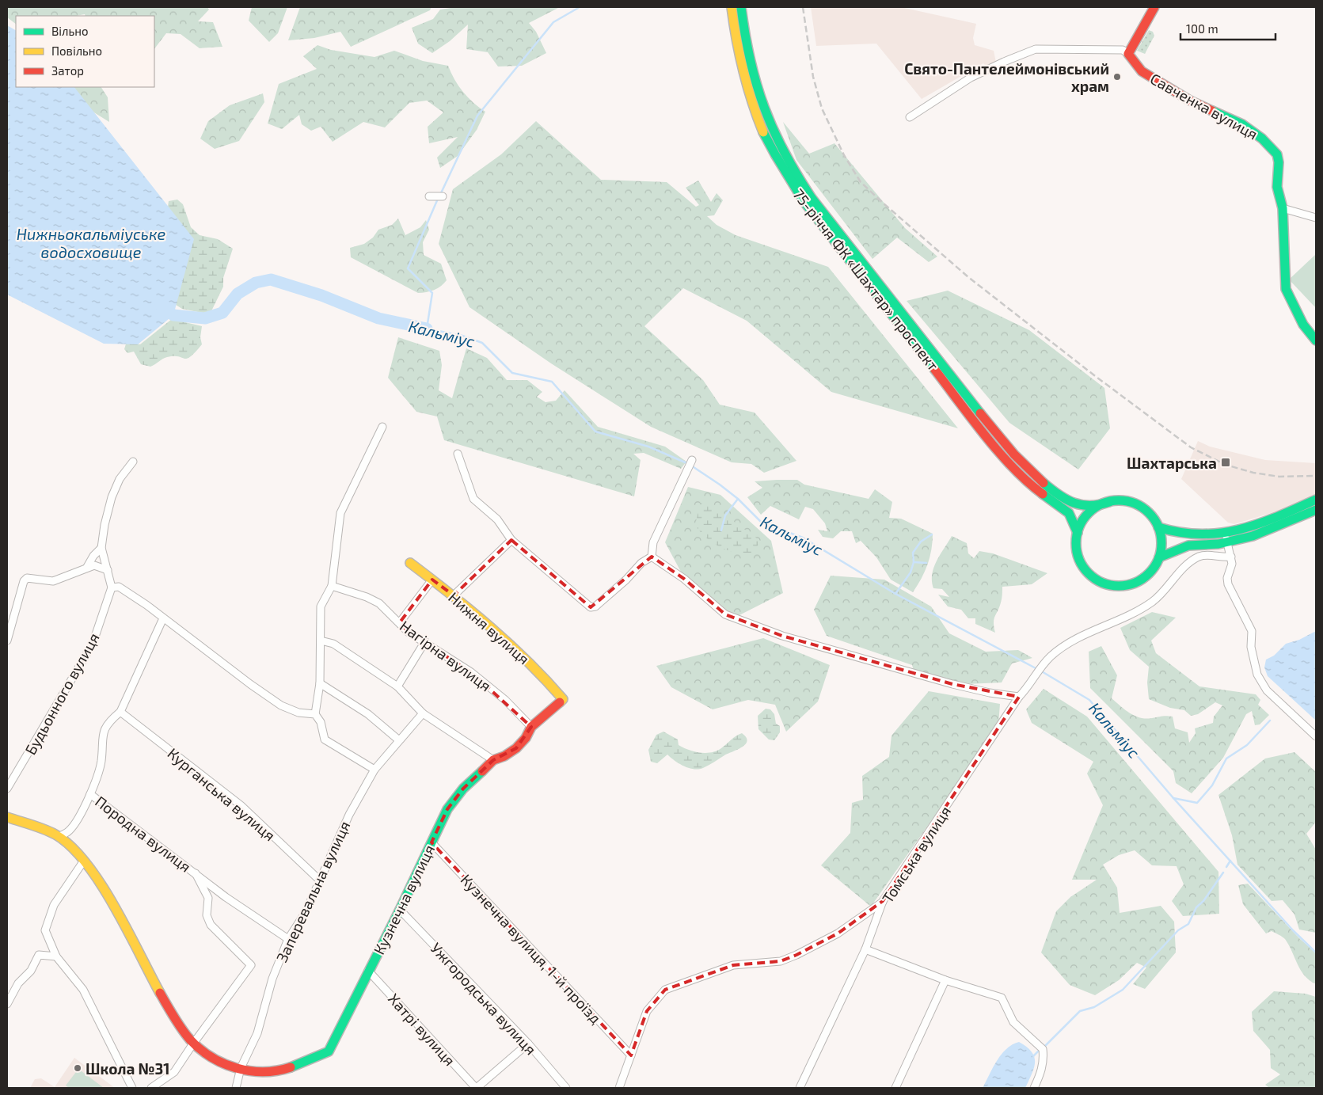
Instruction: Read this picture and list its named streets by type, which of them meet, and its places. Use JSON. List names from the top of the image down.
{
  "streets": {
    "main road": [
      "Савченка вулиця",
      "75-річчя ФК «Шахтар» проспект",
      "Нижня вулиця",
      "Кузнечна вулиця"
    ],
    "street": [
      "Нагірна вулиця",
      "Будьонного вулиця",
      "Курганська вулиця",
      "Породна вулиця",
      "Томська вулиця",
      "Заперевальна вулиця",
      "Кузнечна вулиця, 1-й проїзд",
      "Ужгородська вулиця",
      "Хатрі вулиця"
    ]
  },
  "crossings": [
    ["Нижня вулиця", "Кузнечна вулиця"],
    ["Нагірна вулиця", "Кузнечна вулиця"],
    ["Курганська вулиця", "Заперевальна вулиця"],
    ["Породна вулиця", "Заперевальна вулиця"],
    ["Породна вулиця", "Кузнечна вулиця"],
    ["Заперевальна вулиця", "Кузнечна вулиця"],
    ["Кузнечна вулиця", "Кузнечна вулиця, 1-й проїзд"],
    ["Кузнечна вулиця", "Ужгородська вулиця"],
    ["Кузнечна вулиця", "Хатрі вулиця"]
  ],
  "water": ["Нижньокальміуське водосховище", "Кальміус"],
  "places": {
    "other": ["Свято-Пантелеймонівський храм", "Школа №31"],
    "transit": ["Шахтарська"]
  },
  "legend": ["Вільно", "Повільно", "Затор"],
  "scale_bar": "100 m"
}
